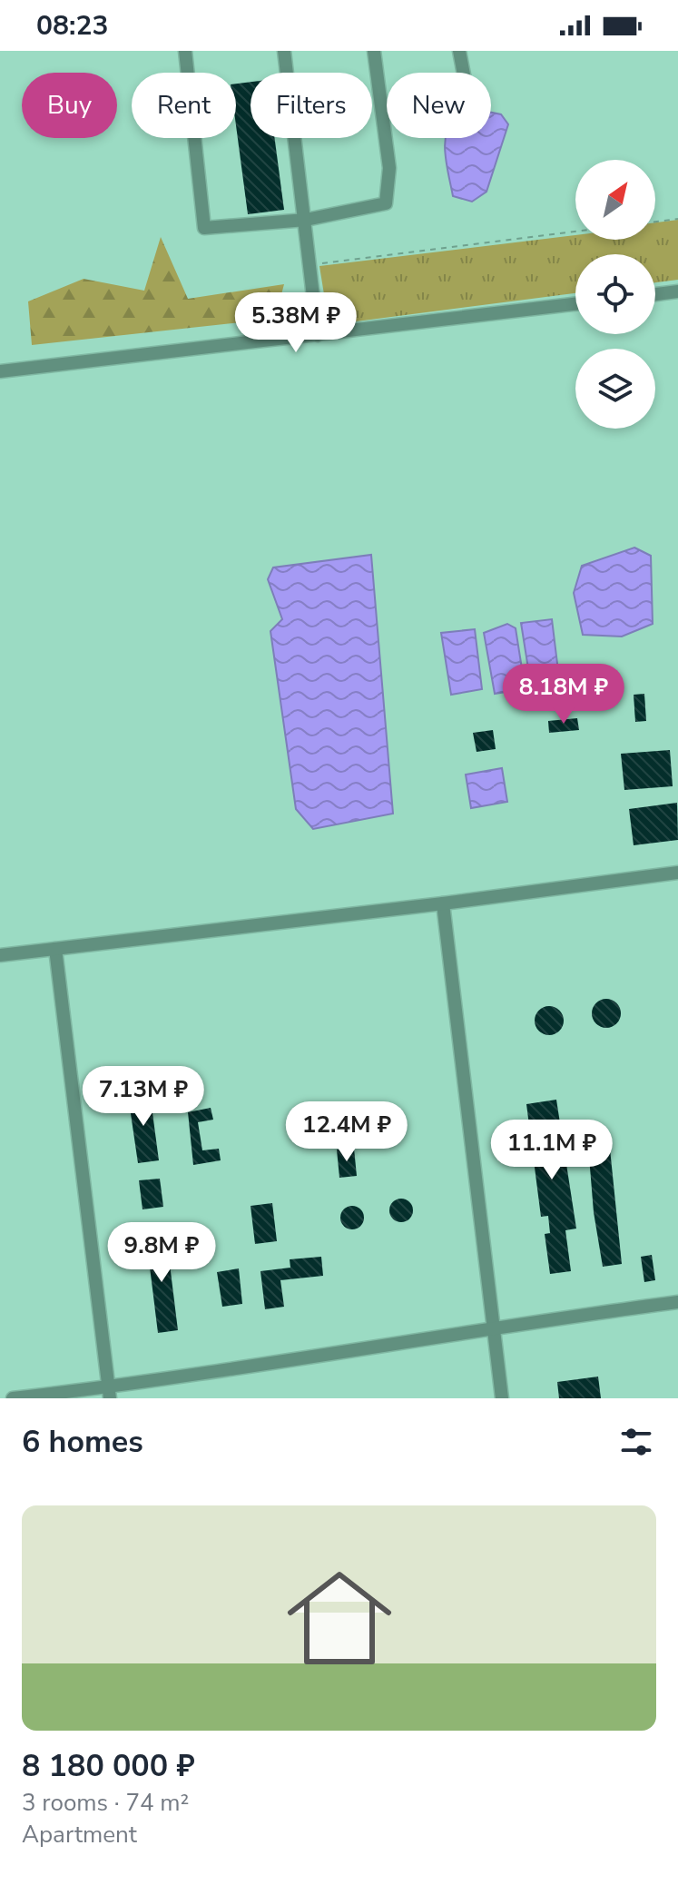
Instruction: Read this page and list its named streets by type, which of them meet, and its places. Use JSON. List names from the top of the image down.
{
  "north": "top right",
  "page": {
    "status": "08:23",
    "chip": [
      "Buy",
      "Rent",
      "Filters",
      "New"
    ],
    "price": [
      "5.38M ₽",
      "8.18M ₽",
      "7.13M ₽",
      "12.4M ₽",
      "11.1M ₽",
      "9.8M ₽"
    ],
    "heading": "6 homes",
    "list": [
      {
        "name": "8 180 000 ₽",
        "note": "3 rooms · 74 m² · Apartment"
      }
    ]
  }
}
